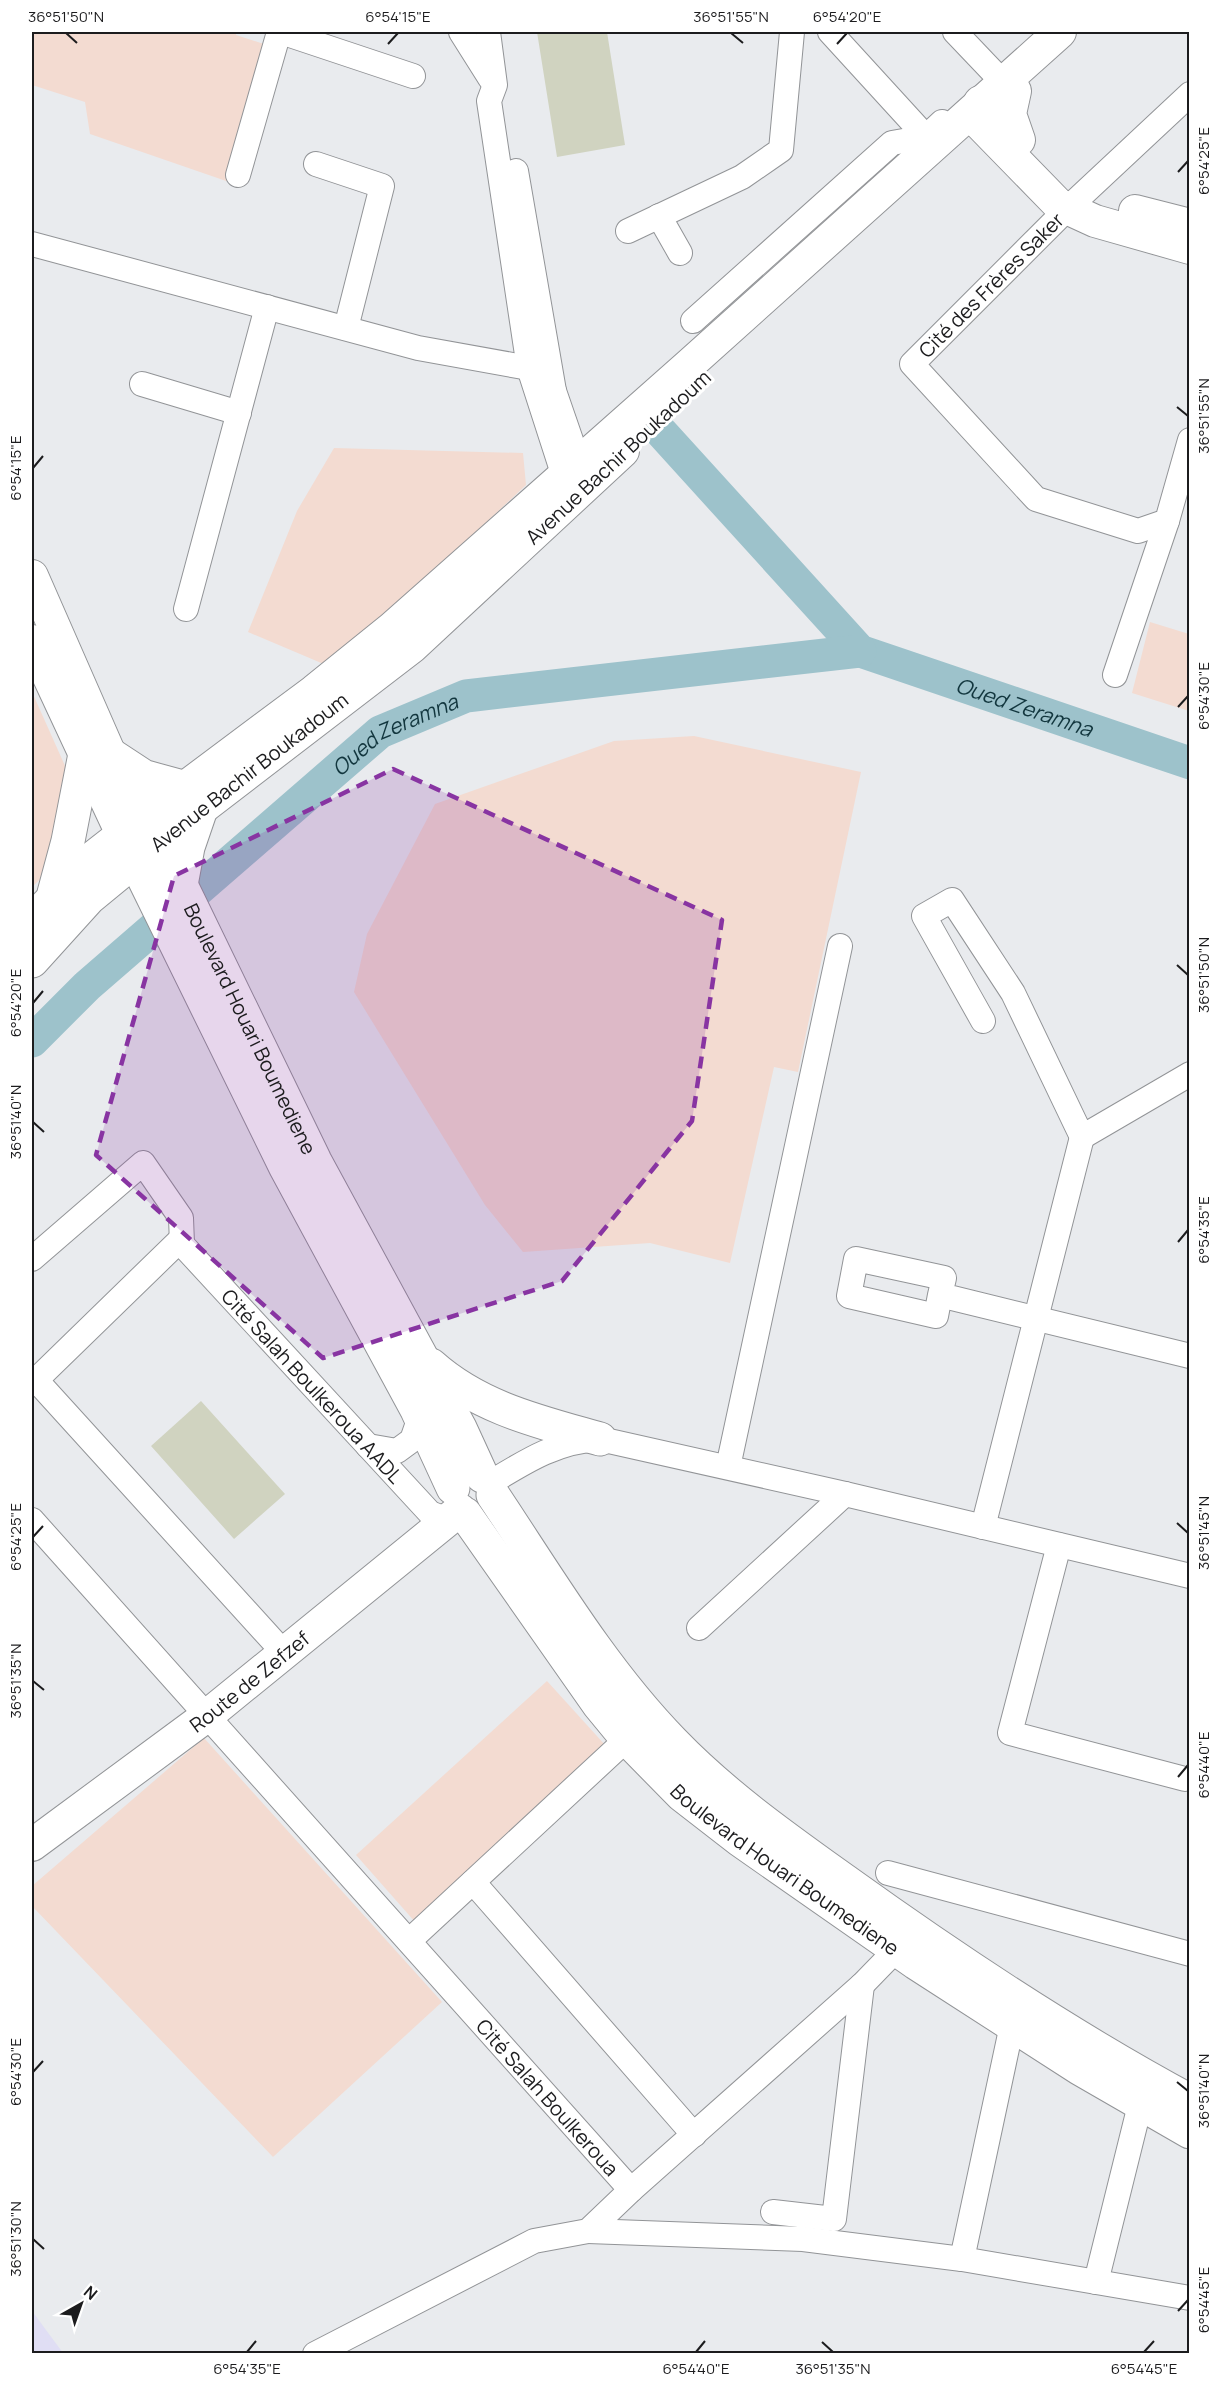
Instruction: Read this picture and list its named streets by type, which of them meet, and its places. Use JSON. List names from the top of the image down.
{
  "streets": {
    "highway": ["Boulevard Houari Boumediene"],
    "main road": ["Cité des Frères Saker", "Avenue Bachir Boukadoum", "Route de Zefzef"],
    "street": ["Cité Salah Boulkeroua AADL", "Cité Salah Boulkeroua"]
  },
  "crossings": [
    ["Cité des Frères Saker", "Avenue Bachir Boukadoum"],
    ["Avenue Bachir Boukadoum", "Boulevard Houari Boumediene"],
    ["Boulevard Houari Boumediene", "Cité Salah Boulkeroua AADL"],
    ["Boulevard Houari Boumediene", "Route de Zefzef"],
    ["Boulevard Houari Boumediene", "Cité Salah Boulkeroua"],
    ["Cité Salah Boulkeroua AADL", "Route de Zefzef"],
    ["Route de Zefzef", "Cité Salah Boulkeroua"]
  ],
  "water": ["Oued Zeramna"],
  "north": "top right",
  "coordinates": [
    "36°51'50\"N",
    "6°54'15\"E",
    "36°51'55\"N",
    "6°54'20\"E",
    "6°54'25\"E",
    "6°54'30\"E",
    "36°51'40\"N",
    "6°54'35\"E",
    "36°51'45\"N",
    "36°51'35\"N",
    "6°54'40\"E",
    "36°51'30\"N",
    "6°54'45\"E"
  ]
}
